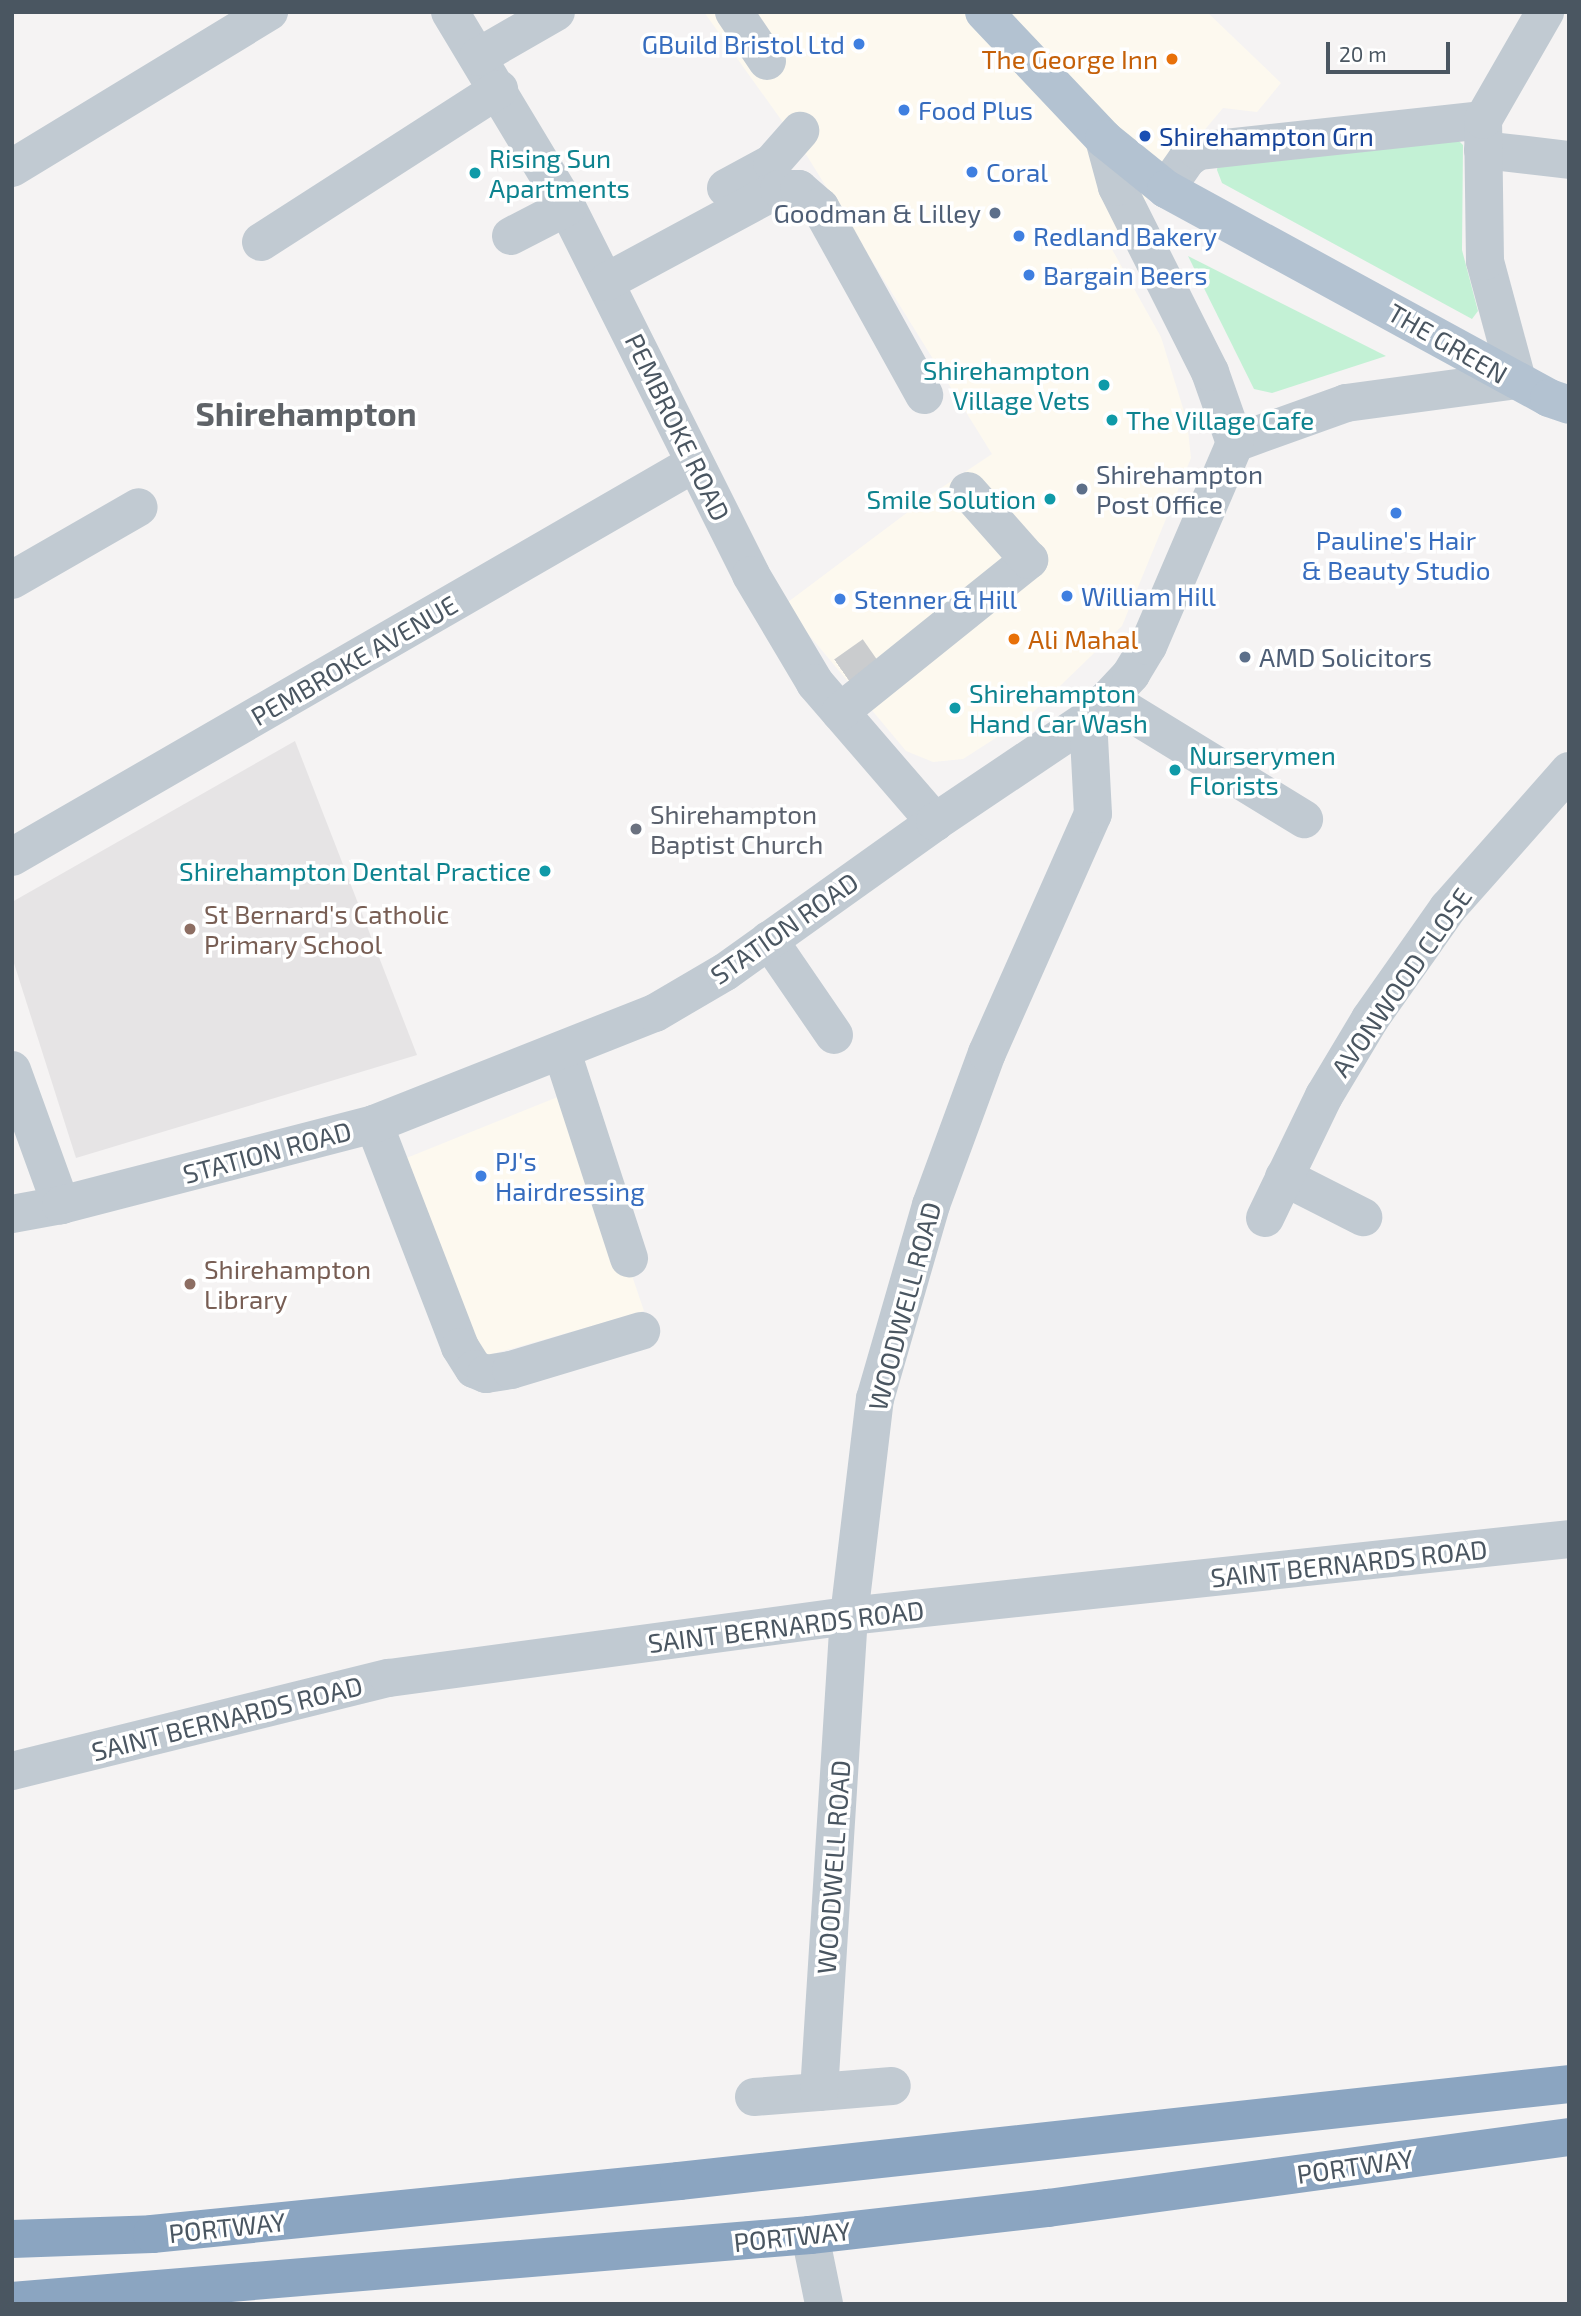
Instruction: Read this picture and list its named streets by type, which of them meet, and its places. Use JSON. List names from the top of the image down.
{
  "streets": {
    "highway": ["PORTWAY"],
    "main road": ["THE GREEN"],
    "street": [
      "PEMBROKE ROAD",
      "PEMBROKE AVENUE",
      "STATION ROAD",
      "AVONWOOD CLOSE",
      "WOODWELL ROAD",
      "SAINT BERNARDS ROAD"
    ]
  },
  "crossings": [
    ["THE GREEN", "STATION ROAD"],
    ["PEMBROKE ROAD", "PEMBROKE AVENUE"],
    ["PEMBROKE ROAD", "STATION ROAD"],
    ["STATION ROAD", "WOODWELL ROAD"],
    ["WOODWELL ROAD", "SAINT BERNARDS ROAD"]
  ],
  "districts": ["Shirehampton"],
  "places": [
    "GBuild Bristol Ltd",
    "The George Inn",
    "Food Plus",
    "Shirehampton Grn",
    "Coral",
    "Rising Sun Apartments",
    "Goodman & Lilley",
    "Redland Bakery",
    "Bargain Beers",
    "Shirehampton Village Vets",
    "The Village Cafe",
    "Shirehampton Post Office",
    "Smile Solution",
    "Pauline's Hair & Beauty Studio",
    "William Hill",
    "Stenner & Hill",
    "Ali Mahal",
    "AMD Solicitors",
    "Shirehampton Hand Car Wash",
    "Nurserymen Florists",
    "Shirehampton Baptist Church",
    "Shirehampton Dental Practice",
    "St Bernard's Catholic Primary School",
    "PJ's Hairdressing",
    "Shirehampton Library"
  ],
  "scale_bar": "20 m"
}
